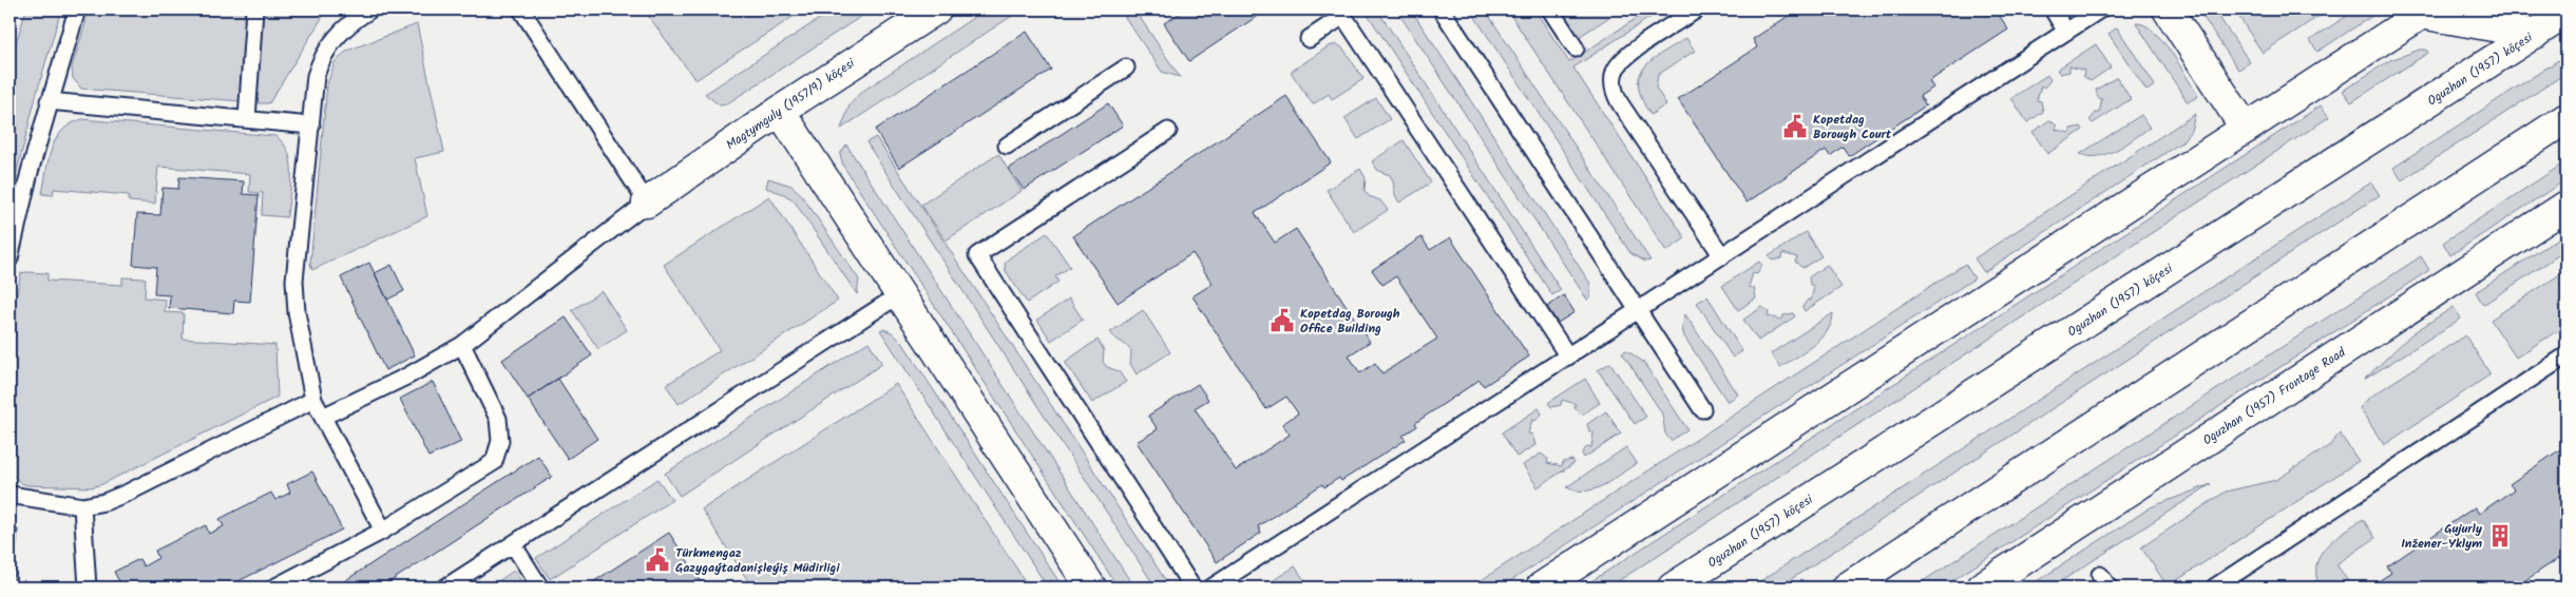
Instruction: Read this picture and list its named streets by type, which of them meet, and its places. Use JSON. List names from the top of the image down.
{
  "streets": {
    "street": ["Oguzhan (1957) köçesi", "Magtymguly (1957/9) köçesi", "Oguzhan (1957) Frontage Road"]
  },
  "places": {
    "public building": ["Kopetdag Borough Court", "Kopetdag Borough Office Building", "Türkmengaz Gazygaýtadanişleýiş Müdirligi"],
    "building": ["Gujurly Inžener-Yklym"]
  }
}
